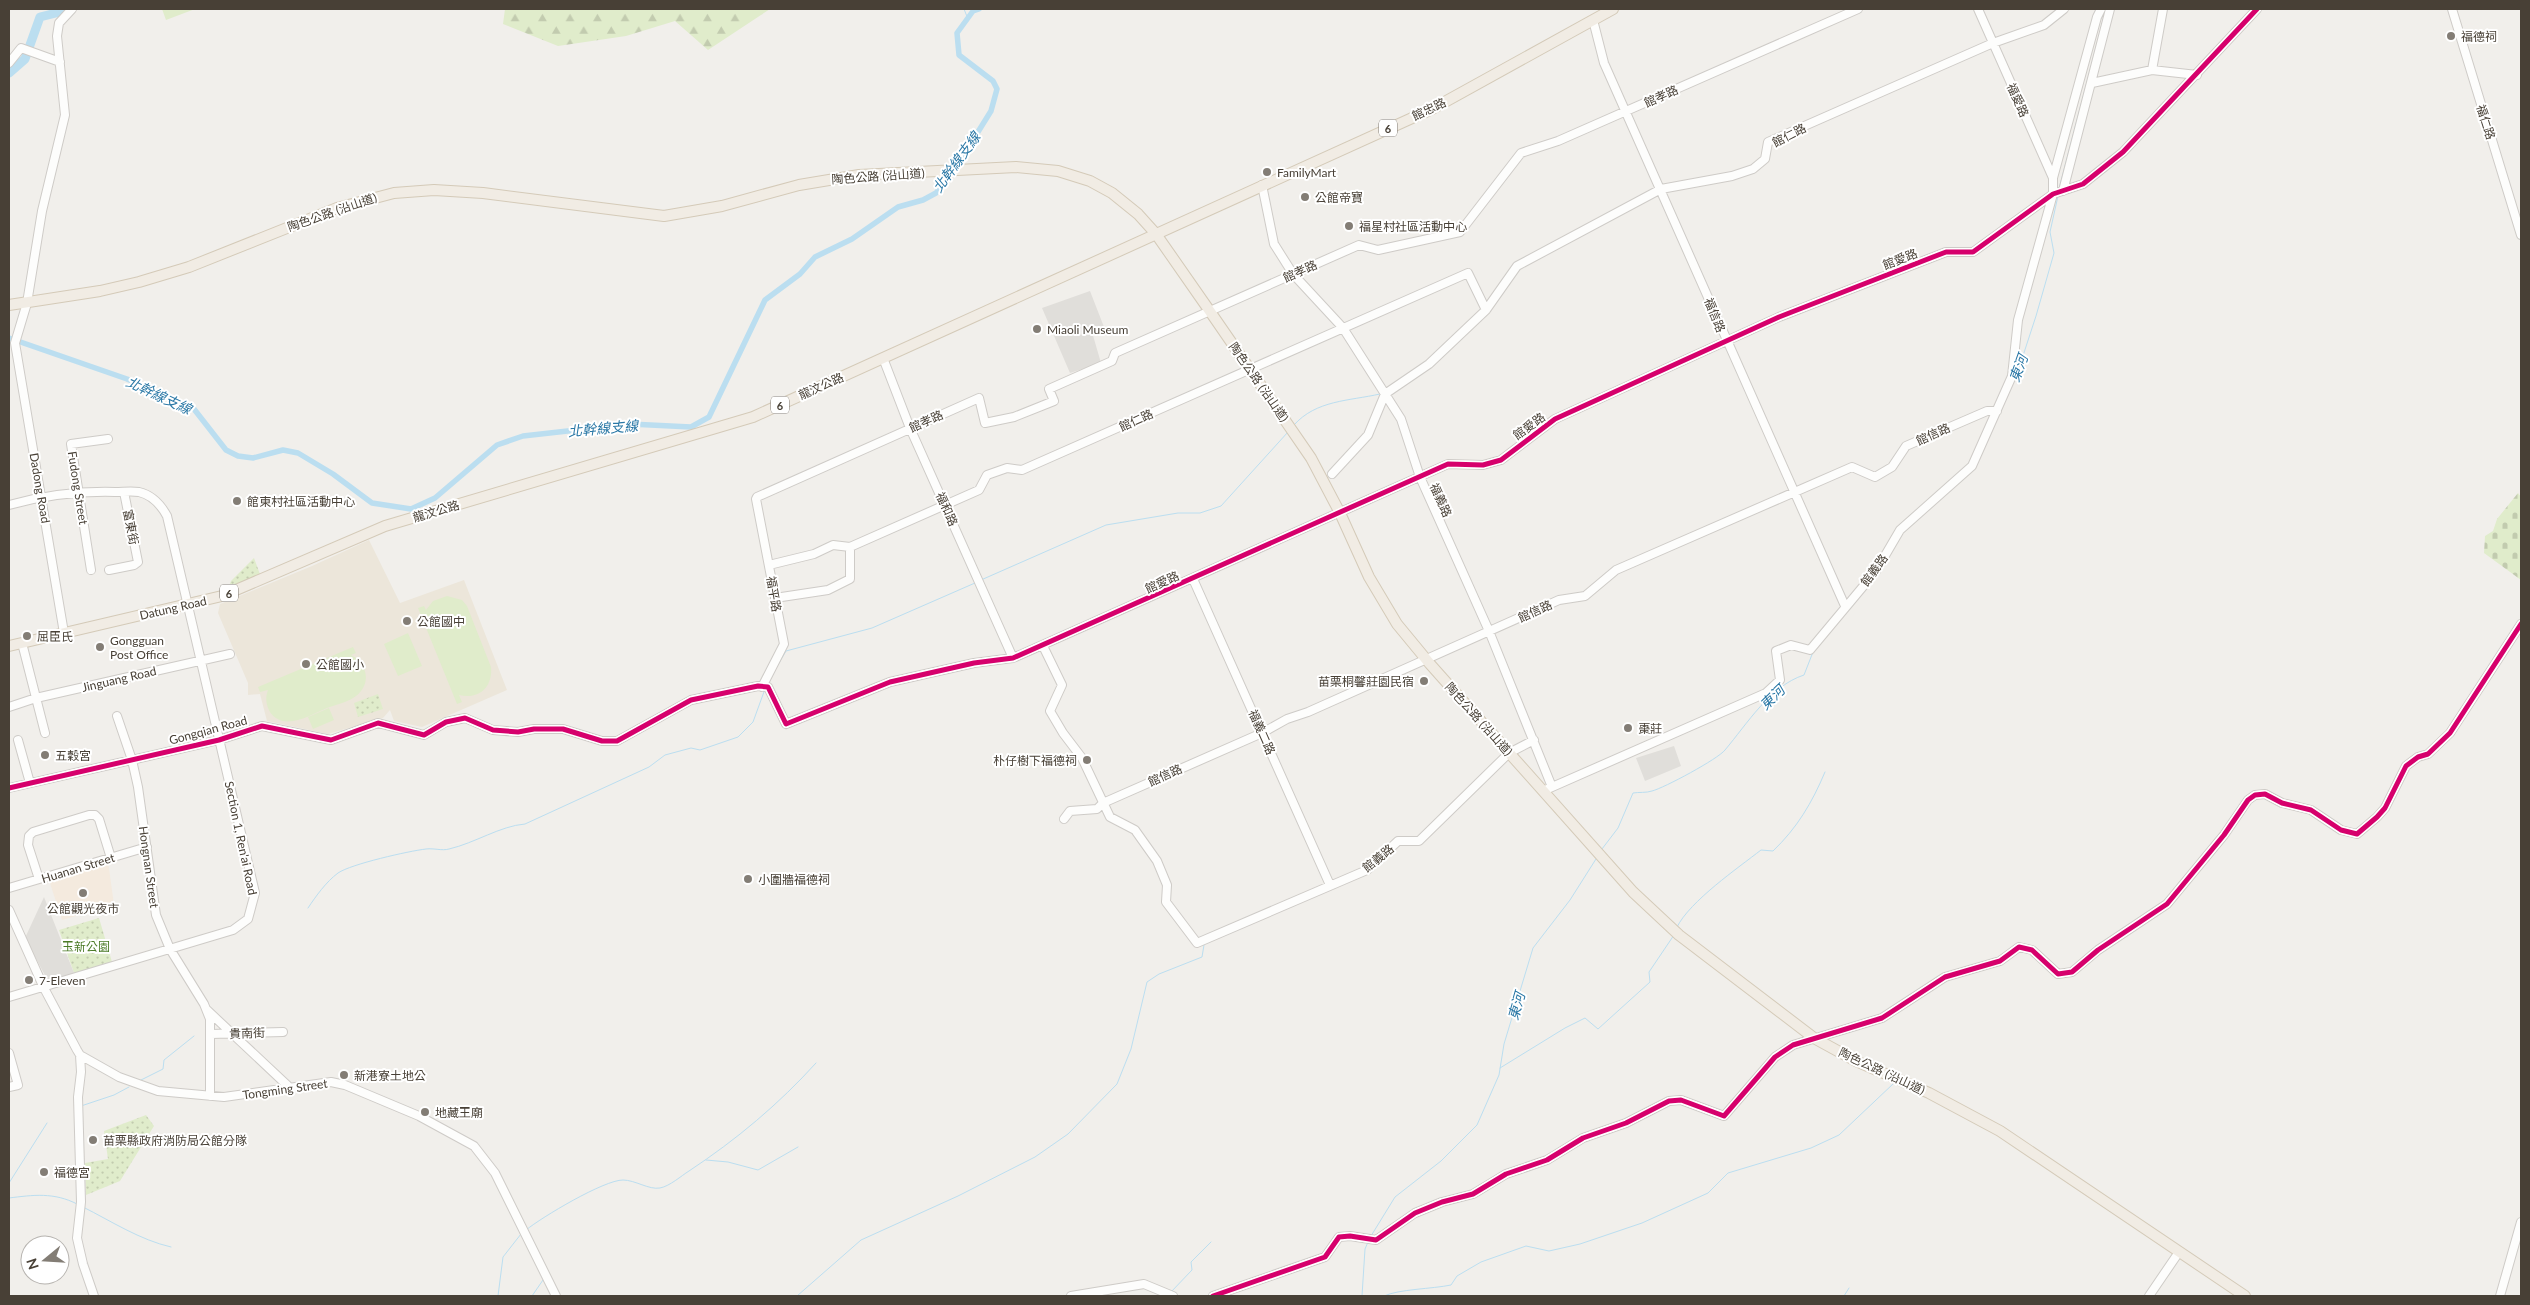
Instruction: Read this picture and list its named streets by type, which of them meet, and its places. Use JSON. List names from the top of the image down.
{
  "streets": {
    "main road": [
      "館忠路",
      "6",
      "陶色公路 (沿山道)",
      "龍汶公路",
      "Datung Road"
    ],
    "street": [
      "館孝路",
      "福愛路",
      "福仁路",
      "館仁路",
      "館愛路",
      "福信路",
      "館信路",
      "Dadong Road",
      "Fudong Street",
      "福義路",
      "福和路",
      "富東街",
      "館義路",
      "福平路",
      "Jinguang Road",
      "Gongqian Road",
      "福義二路",
      "Section 1, Ren'ai Road",
      "Hongnan Street",
      "Huanan Street",
      "貴南街",
      "Tongming Street"
    ]
  },
  "crossings": [
    ["館孝路", "陶色公路 (沿山道)"],
    ["館孝路", "福信路"],
    ["館孝路", "福義路"],
    ["館孝路", "福和路"],
    ["館孝路", "福平路"],
    ["福愛路", "館仁路"],
    ["福愛路", "館愛路"],
    ["福愛路", "館義路"],
    ["館忠路", "陶色公路 (沿山道)"],
    ["館忠路", "福信路"],
    ["館忠路", "龍汶公路"],
    ["館忠路", "福義路"],
    ["館仁路", "陶色公路 (沿山道)"],
    ["館仁路", "福信路"],
    ["館仁路", "福義路"],
    ["館仁路", "福和路"],
    ["館仁路", "福平路"],
    ["陶色公路 (沿山道)", "館愛路"],
    ["陶色公路 (沿山道)", "龍汶公路"],
    ["陶色公路 (沿山道)", "館信路"],
    ["陶色公路 (沿山道)", "Dadong Road"],
    ["陶色公路 (沿山道)", "福義路"],
    ["陶色公路 (沿山道)", "館義路"],
    ["館愛路", "福信路"],
    ["館愛路", "福義路"],
    ["館愛路", "福和路"],
    ["館愛路", "館義路"],
    ["館愛路", "福平路"],
    ["館愛路", "Gongqian Road"],
    ["館愛路", "福義二路"],
    ["福信路", "館信路"],
    ["福信路", "館義路"],
    ["龍汶公路", "福和路"],
    ["龍汶公路", "Datung Road"],
    ["館信路", "福義路"],
    ["館信路", "館義路"],
    ["館信路", "福義二路"],
    ["Dadong Road", "Datung Road"],
    ["Dadong Road", "Section 1, Ren'ai Road"],
    ["Fudong Street", "Section 1, Ren'ai Road"],
    ["福義路", "館義路"],
    ["富東街", "Section 1, Ren'ai Road"],
    ["館義路", "福義二路"],
    ["福平路", "Gongqian Road"],
    ["Datung Road", "Section 1, Ren'ai Road"],
    ["Jinguang Road", "Section 1, Ren'ai Road"],
    ["Gongqian Road", "Section 1, Ren'ai Road"],
    ["Gongqian Road", "Hongnan Street"],
    ["Section 1, Ren'ai Road", "Hongnan Street"],
    ["Hongnan Street", "Huanan Street"],
    ["Hongnan Street", "貴南街"],
    ["Hongnan Street", "Tongming Street"]
  ],
  "water": ["北幹線支線", "東河"],
  "parks": ["玉新公園"],
  "places": [
    "福德祠",
    "FamilyMart",
    "公館帝寶",
    "福星村社區活動中心",
    "Miaoli Museum",
    "館東村社區活動中心",
    "公館國中",
    "屈臣氏",
    "Gongguan Post Office",
    "公館國小",
    "苗栗桐馨莊園民宿",
    "棗莊",
    "五穀宮",
    "朴仔樹下福德祠",
    "小圍牆福德祠",
    "公館觀光夜市",
    "7-Eleven",
    "新港寮土地公",
    "地藏王廟",
    "苗栗縣政府消防局公館分隊",
    "福德宮"
  ],
  "north": "left"
}
